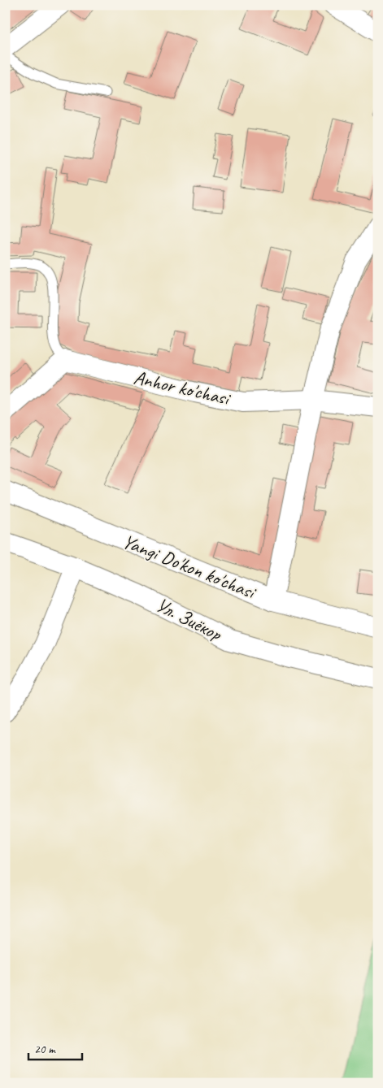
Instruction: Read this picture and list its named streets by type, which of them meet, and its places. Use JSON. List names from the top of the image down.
{
  "streets": {
    "street": ["Anhor ko'chasi", "Yangi Do'kon ko'chasi", "Ул. Зиёкор"]
  },
  "scale_bar": "20 m"
}
